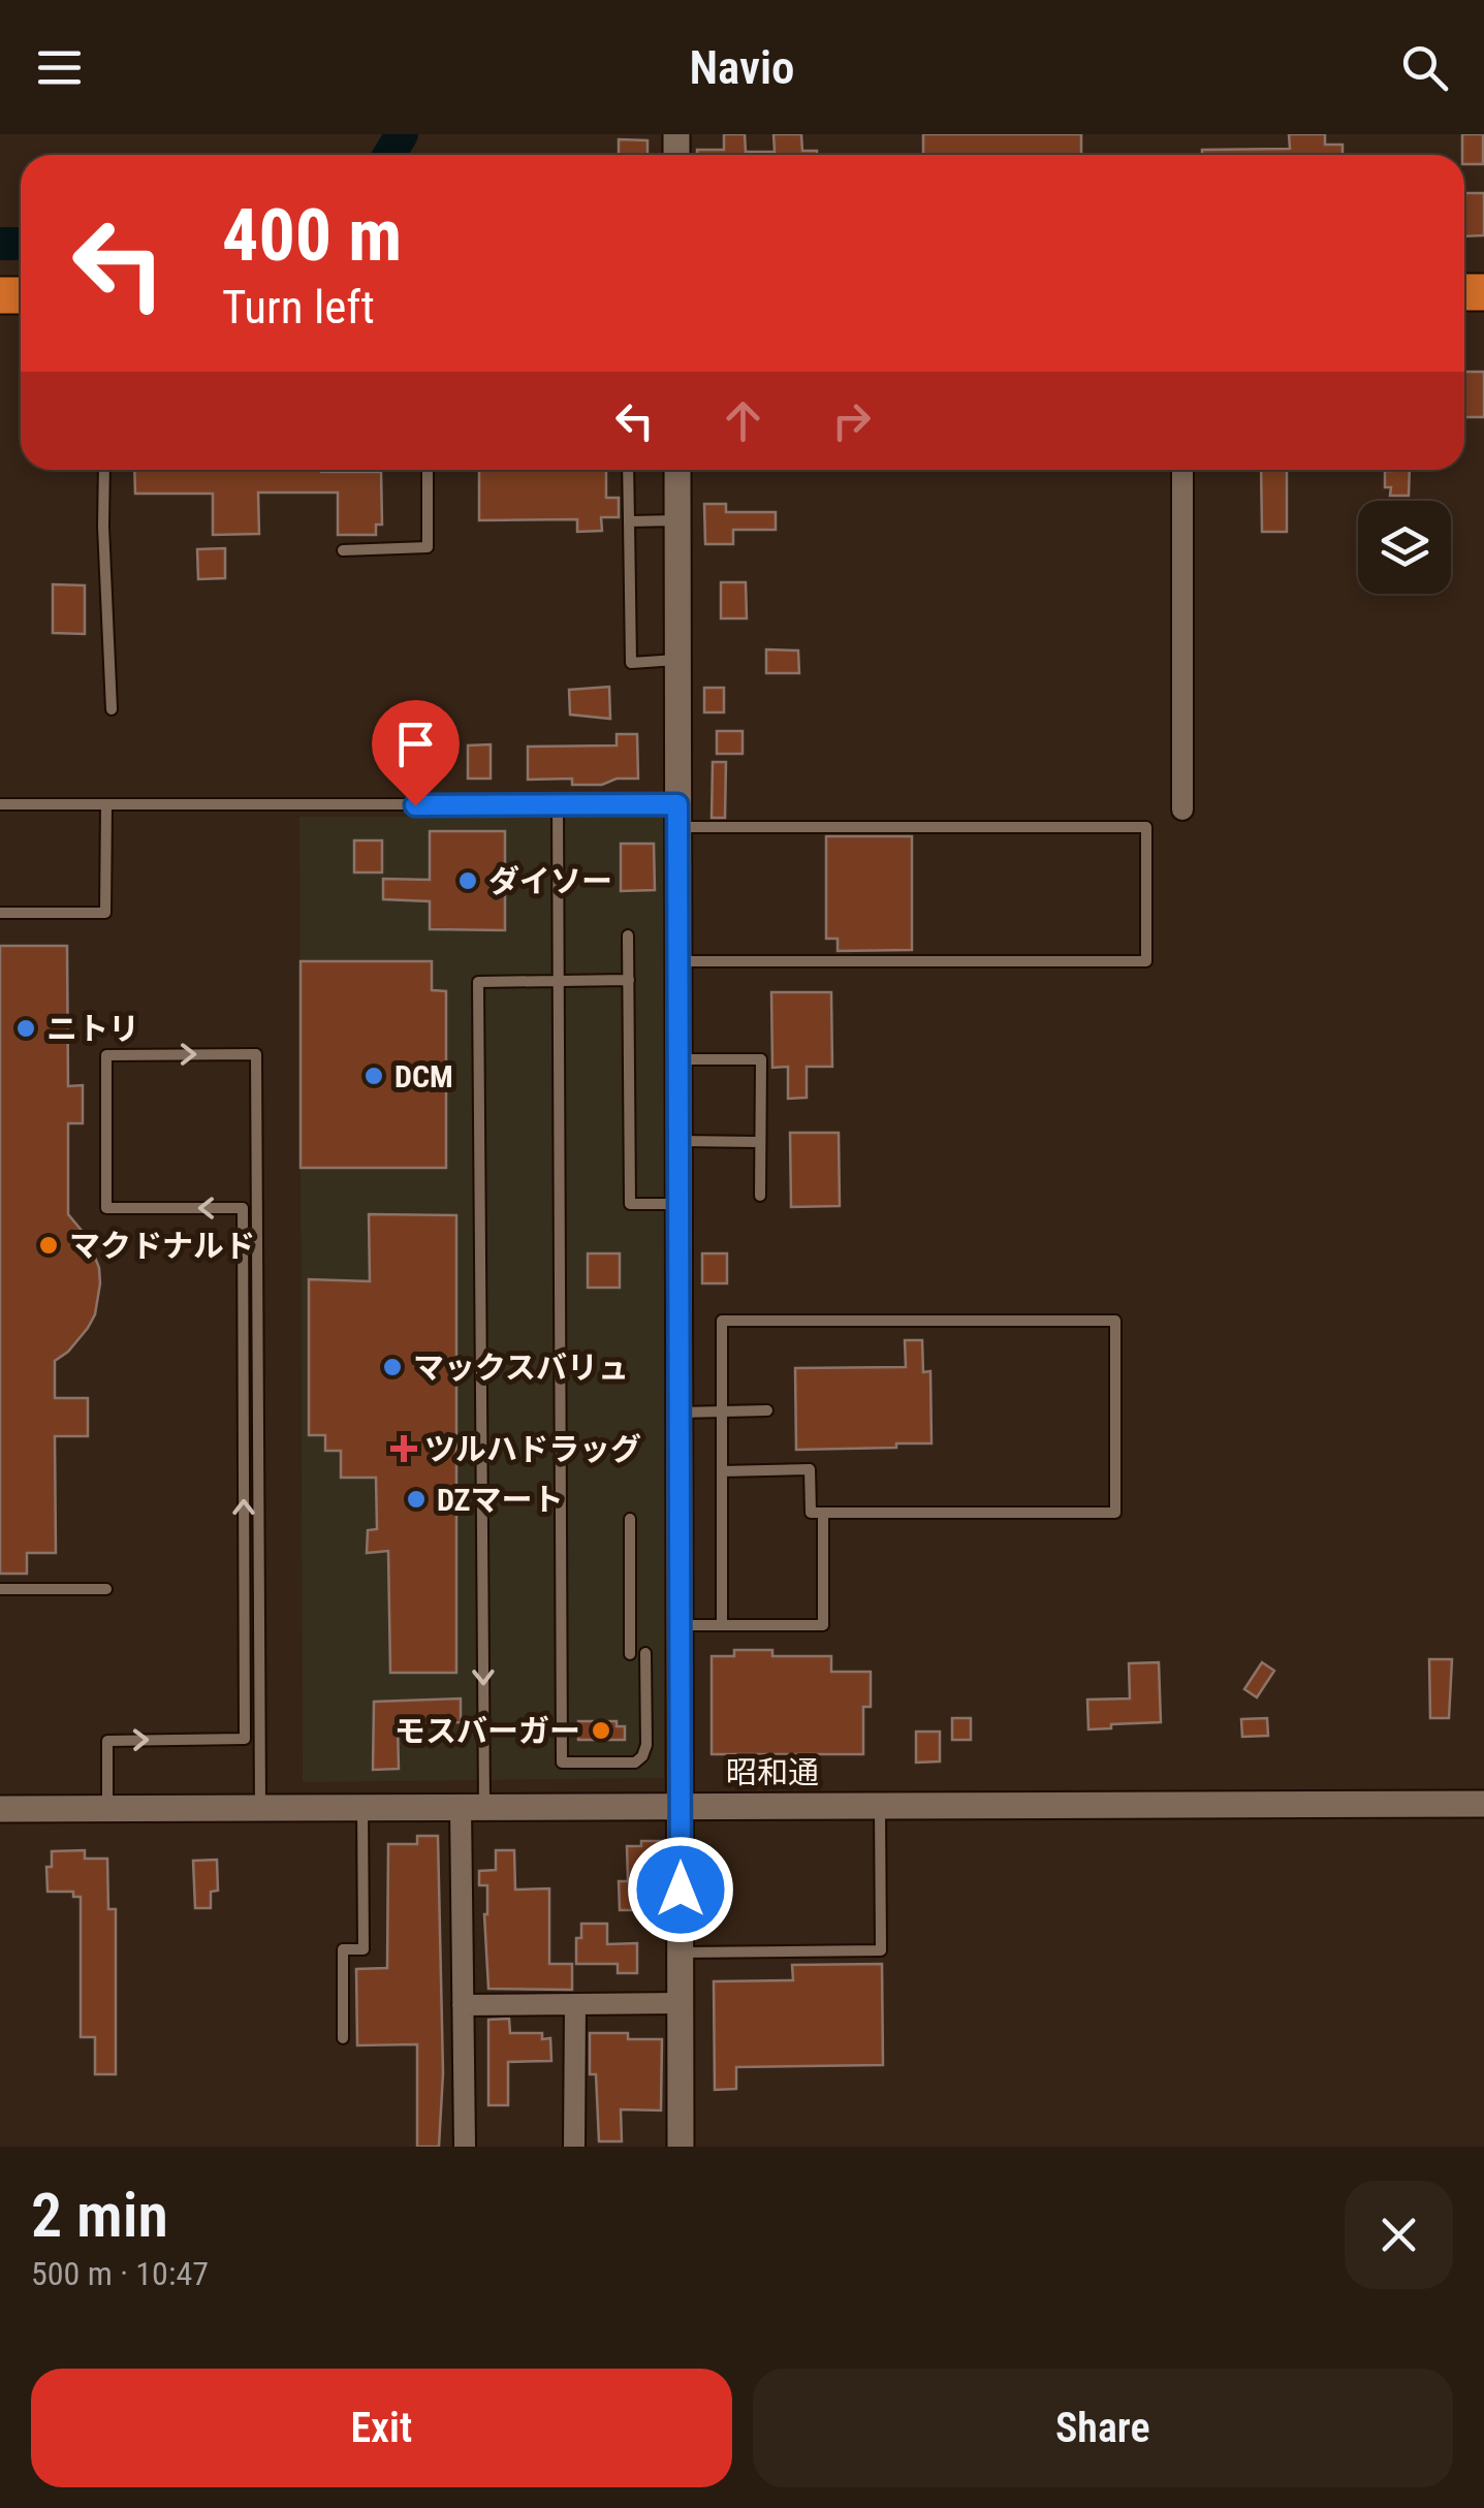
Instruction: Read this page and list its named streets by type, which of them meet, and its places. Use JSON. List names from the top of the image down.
{
  "streets": {
    "street": ["昭和通"]
  },
  "places": {
    "other": [
      "ダイソー",
      "ニトリ",
      "DCM",
      "マクドナルド",
      "マックスバリュ",
      "DZマート",
      "モスバーガー"
    ],
    "health": ["ツルハドラッグ"]
  },
  "page": {
    "header": "Navio",
    "turn": ["400 m", "Turn left"],
    "heading": ["2 min", "500 m · 10:47"],
    "buttons": ["Exit", "Share"]
  }
}
